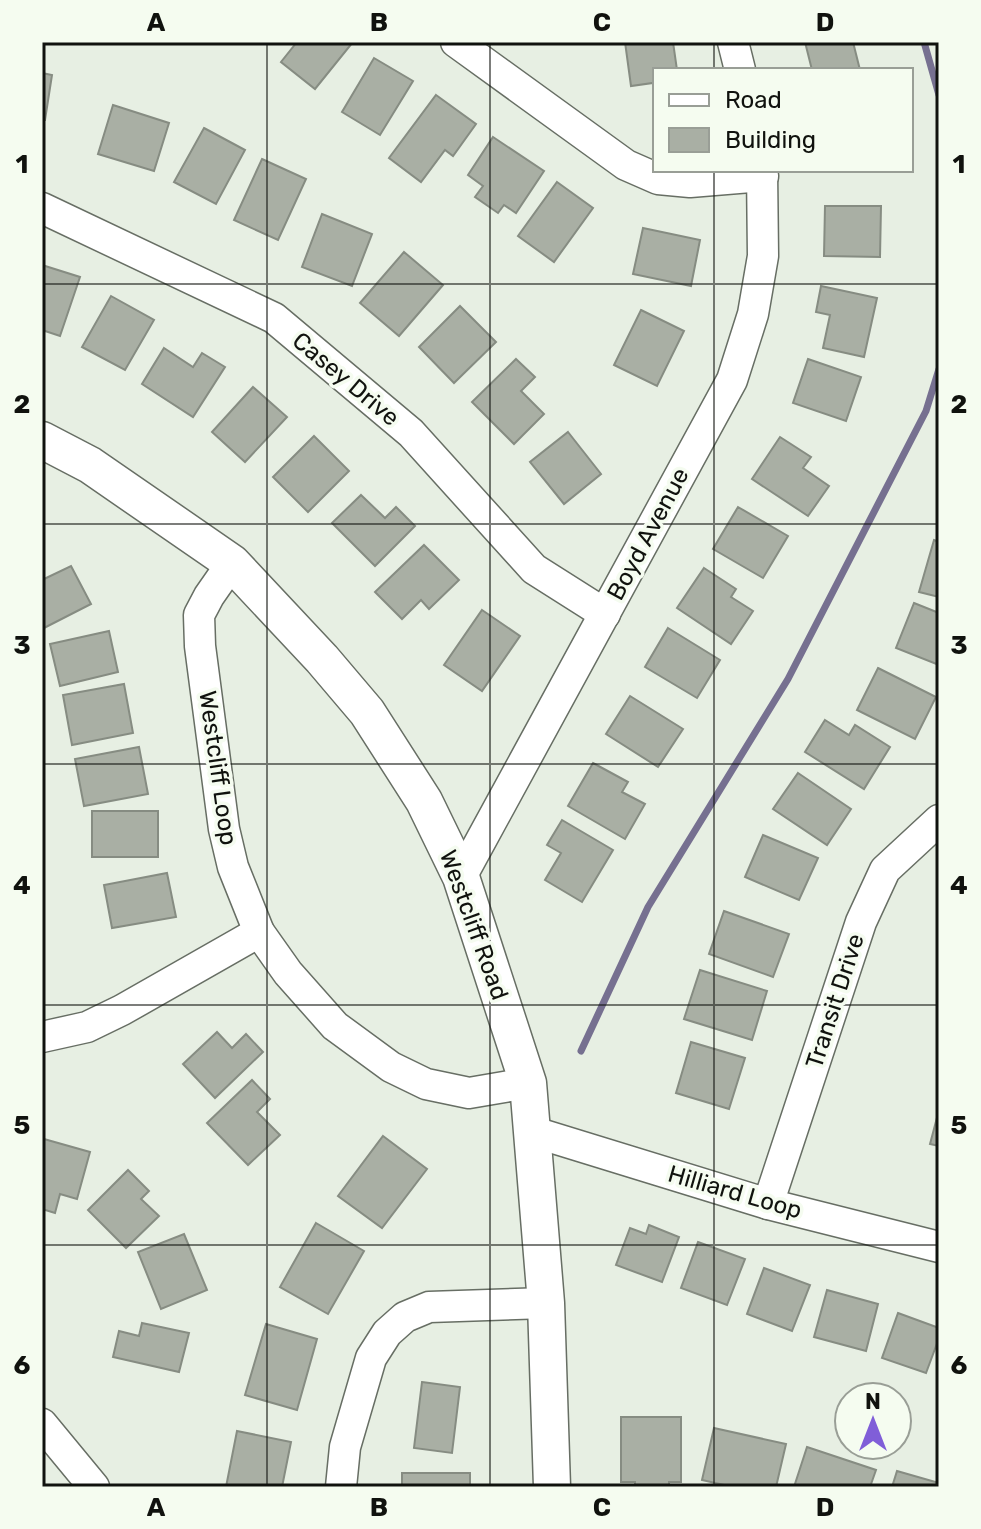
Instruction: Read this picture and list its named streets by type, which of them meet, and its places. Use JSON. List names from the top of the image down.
{
  "streets": {
    "street": [
      "Casey Drive",
      "Boyd Avenue",
      "Westcliff Loop",
      "Westcliff Road",
      "Transit Drive",
      "Hilliard Loop"
    ]
  },
  "crossings": [
    ["Casey Drive", "Boyd Avenue"],
    ["Boyd Avenue", "Westcliff Road"],
    ["Westcliff Loop", "Westcliff Road"],
    ["Westcliff Road", "Hilliard Loop"],
    ["Transit Drive", "Hilliard Loop"]
  ],
  "legend": ["Road", "Building"],
  "north": "top",
  "grid": {
    "columns": [
      "A",
      "B",
      "C",
      "D"
    ],
    "rows": [
      "1",
      "2",
      "3",
      "4",
      "5",
      "6"
    ]
  }
}
